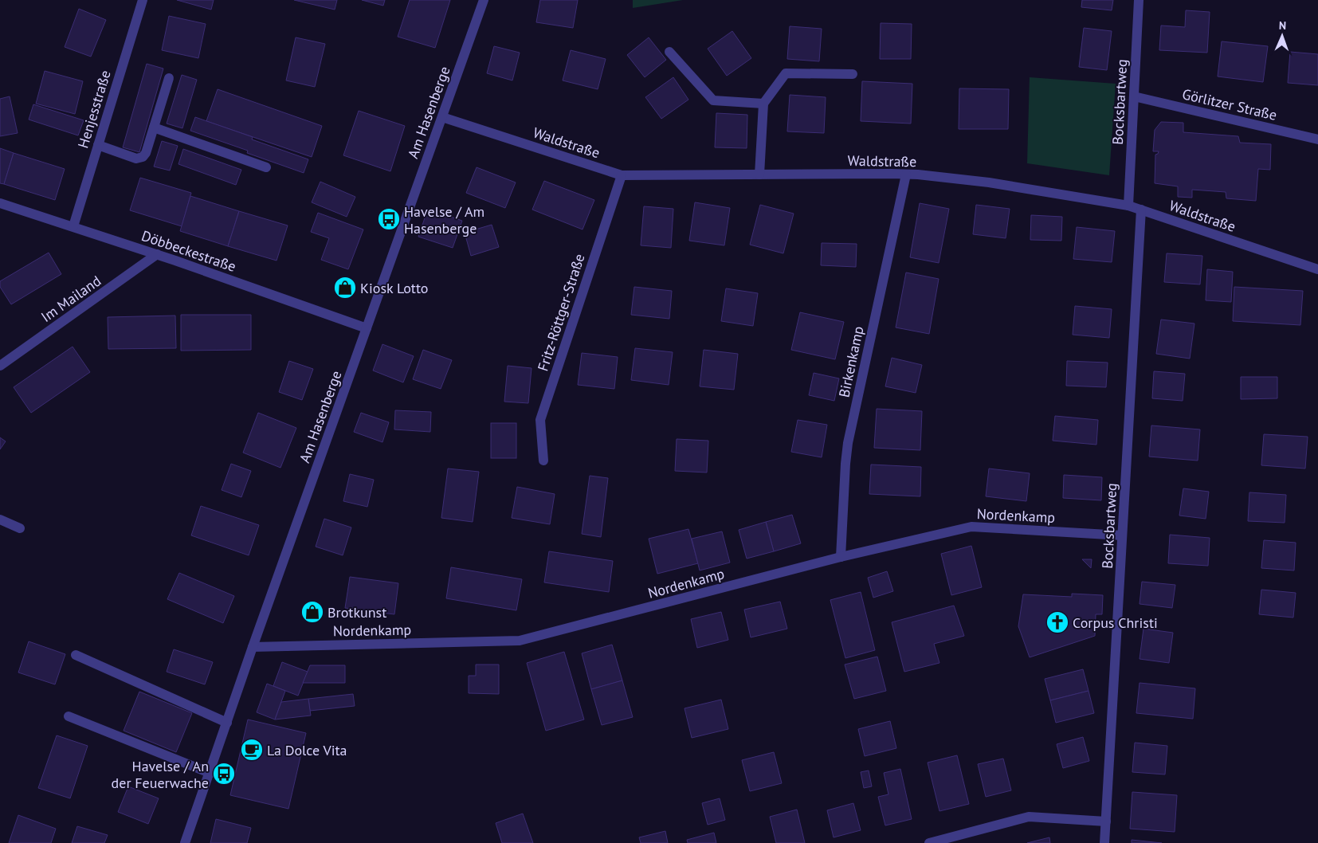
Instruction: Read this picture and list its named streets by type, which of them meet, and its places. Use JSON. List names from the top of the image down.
{
  "streets": {
    "street": [
      "Bocksbartweg",
      "Görlitzer Straße",
      "Henjesstraße",
      "Am Hasenberge",
      "Waldstraße",
      "Döbbeckestraße",
      "Im Mailand",
      "Fritz-Röttger-Straße",
      "Birkenkamp",
      "Nordenkamp"
    ]
  },
  "crossings": [
    ["Bocksbartweg", "Görlitzer Straße"],
    ["Bocksbartweg", "Waldstraße"],
    ["Bocksbartweg", "Nordenkamp"],
    ["Henjesstraße", "Döbbeckestraße"],
    ["Am Hasenberge", "Waldstraße"],
    ["Am Hasenberge", "Döbbeckestraße"],
    ["Am Hasenberge", "Nordenkamp"],
    ["Waldstraße", "Fritz-Röttger-Straße"],
    ["Waldstraße", "Birkenkamp"],
    ["Döbbeckestraße", "Im Mailand"],
    ["Birkenkamp", "Nordenkamp"]
  ],
  "places": {
    "bus stop": ["Havelse / Am Hasenberge", "Havelse / An der Feuerwache"],
    "shop": ["Kiosk Lotto", "Brotkunst"],
    "church": ["Corpus Christi"],
    "cafe": ["La Dolce Vita"]
  },
  "north": "top"
}
